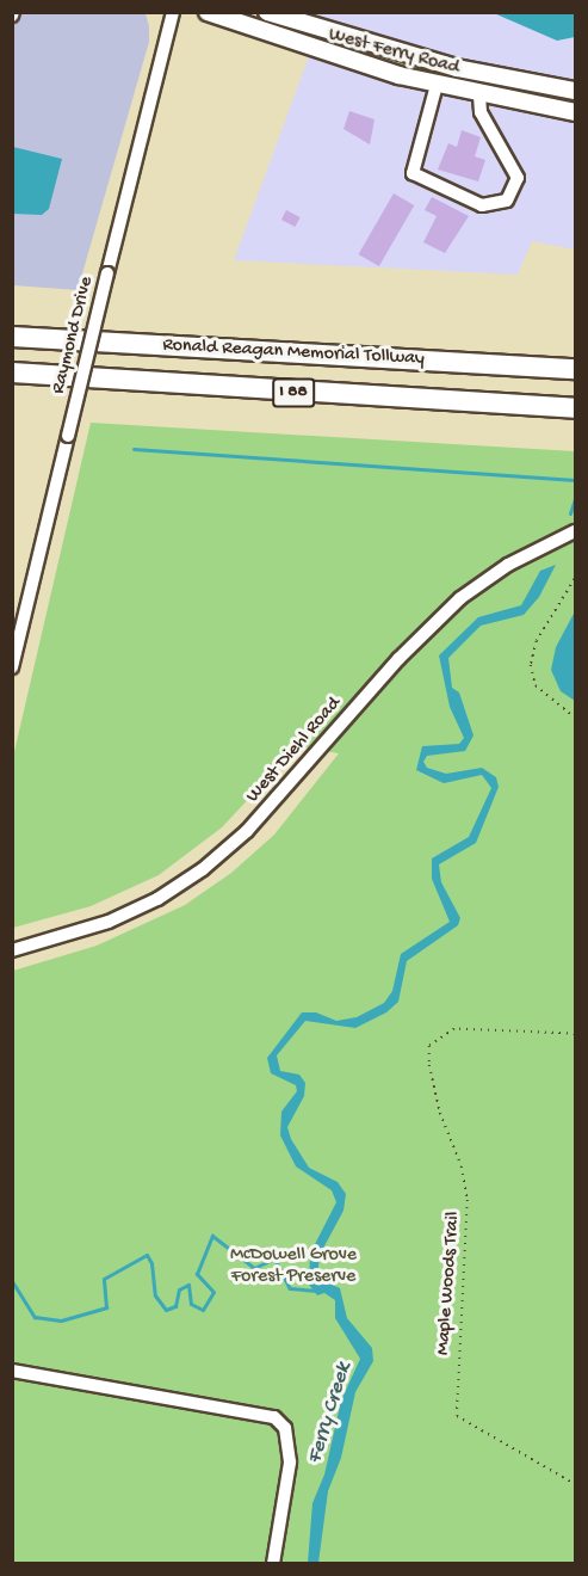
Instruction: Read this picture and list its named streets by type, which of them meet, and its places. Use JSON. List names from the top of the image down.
{
  "streets": {
    "highway": ["Ronald Reagan Memorial Tollway", "I 88"],
    "main road": ["West Ferry Road"],
    "street": ["Raymond Drive", "West Diehl Road"],
    "path": ["Maple Woods Trail"]
  },
  "water": ["Ferry Creek"],
  "parks": ["McDowell Grove Forest Preserve"]
}
